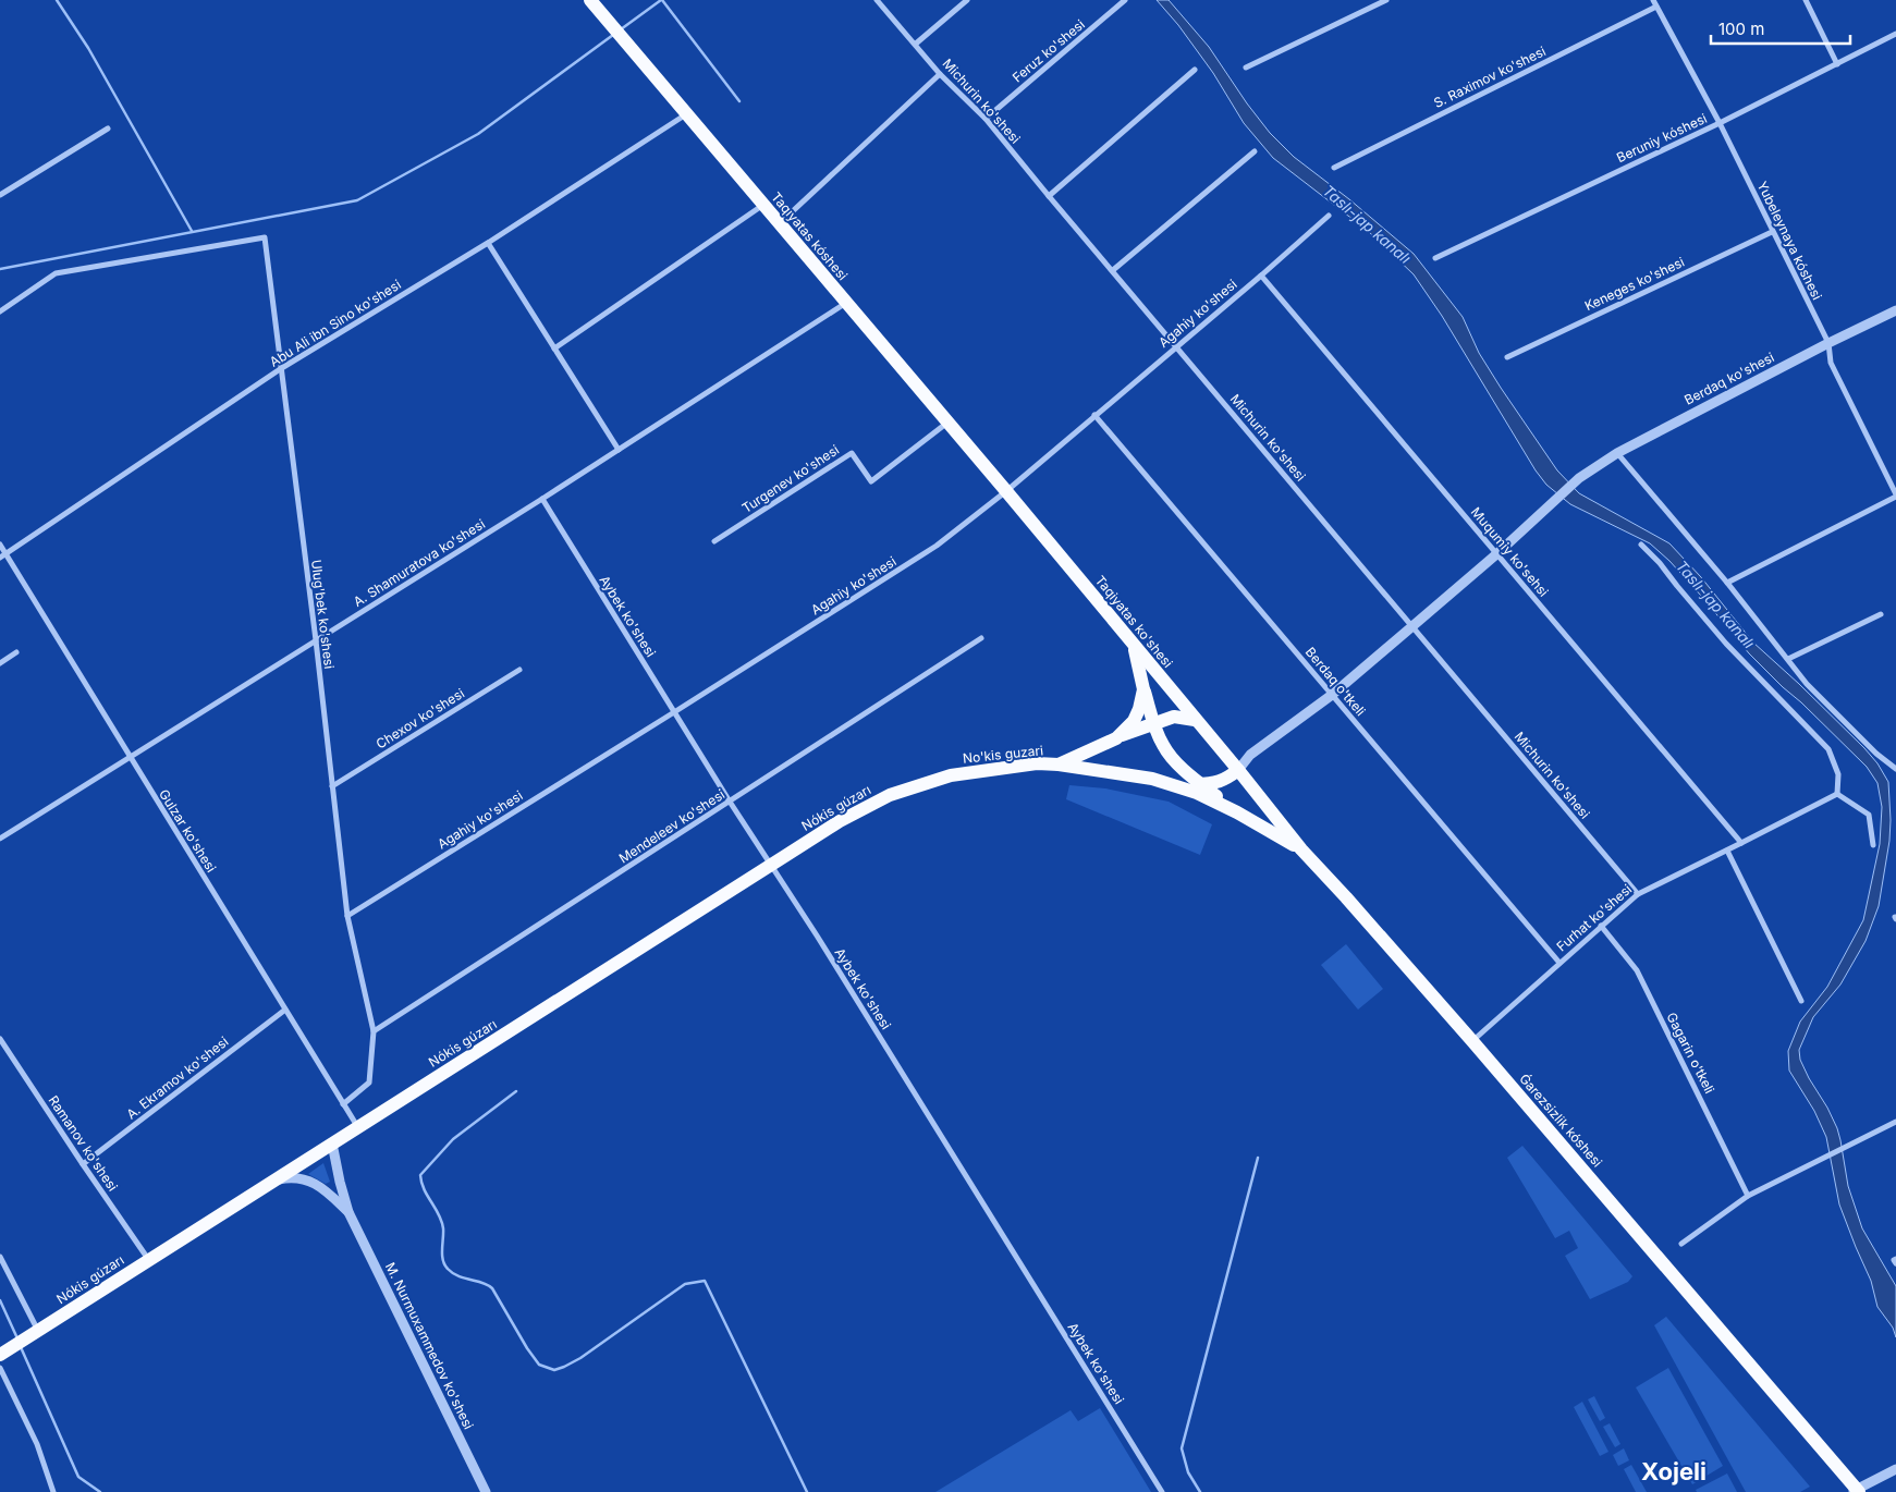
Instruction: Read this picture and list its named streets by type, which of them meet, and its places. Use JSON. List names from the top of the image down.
{
  "streets": {
    "main road": [
      "Taqıyatas kóshesi",
      "Taqiyatas ko'shesi",
      "No'kis guzari",
      "Nókis gúzarı",
      "Ǵarezsizlik kóshesi"
    ],
    "street": [
      "Feruz ko'shesi",
      "S. Raximov ko'shesi",
      "Michurin ko'shesi",
      "Beruniy kóshesi",
      "Yubeleynaya kóshesi",
      "Keneges ko'shesi",
      "Agahiy ko'shesi",
      "Abu Ali ibn Sino ko'shesi",
      "Berdaq ko'shesi",
      "Turgenev ko'shesi",
      "Muqumiy ko'sehsi",
      "A. Shamuratova ko'shesi",
      "Ulug'bek ko'shesi",
      "Aybek ko'shesi",
      "Berdaq o'tkeli",
      "Chexov ko'shesi",
      "Mendeleev ko'shesi",
      "Gulzar ko'shesi",
      "Furhat ko'shesi",
      "Gagarin o'tkeli",
      "A. Ekramov ko'shesi",
      "Ramanov ko'shesi",
      "M. Nurmuxammedov ko'shesi"
    ]
  },
  "crossings": [
    ["Feruz ko'shesi", "Michurin ko'shesi"],
    ["S. Raximov ko'shesi", "Yubeleynaya kóshesi"],
    ["Michurin ko'shesi", "Agahiy ko'shesi"],
    ["Michurin ko'shesi", "Berdaq ko'shesi"],
    ["Michurin ko'shesi", "Furhat ko'shesi"],
    ["Beruniy kóshesi", "Yubeleynaya kóshesi"],
    ["Taqıyatas kóshesi", "Agahiy ko'shesi"],
    ["Taqıyatas kóshesi", "Abu Ali ibn Sino ko'shesi"],
    ["Taqıyatas kóshesi", "Turgenev ko'shesi"],
    ["Taqıyatas kóshesi", "A. Shamuratova ko'shesi"],
    ["Taqıyatas kóshesi", "Taqiyatas ko'shesi"],
    ["Yubeleynaya kóshesi", "Keneges ko'shesi"],
    ["Yubeleynaya kóshesi", "Berdaq ko'shesi"],
    ["Agahiy ko'shesi", "Muqumiy ko'sehsi"],
    ["Agahiy ko'shesi", "Ulug'bek ko'shesi"],
    ["Agahiy ko'shesi", "Aybek ko'shesi"],
    ["Agahiy ko'shesi", "Taqiyatas ko'shesi"],
    ["Agahiy ko'shesi", "Berdaq o'tkeli"],
    ["Abu Ali ibn Sino ko'shesi", "Ulug'bek ko'shesi"],
    ["Abu Ali ibn Sino ko'shesi", "Gulzar ko'shesi"],
    ["Berdaq ko'shesi", "Muqumiy ko'sehsi"],
    ["Berdaq ko'shesi", "Taqiyatas ko'shesi"],
    ["Berdaq ko'shesi", "Berdaq o'tkeli"],
    ["Berdaq ko'shesi", "Ǵarezsizlik kóshesi"],
    ["Muqumiy ko'sehsi", "Furhat ko'shesi"],
    ["A. Shamuratova ko'shesi", "Ulug'bek ko'shesi"],
    ["A. Shamuratova ko'shesi", "Aybek ko'shesi"],
    ["A. Shamuratova ko'shesi", "Gulzar ko'shesi"],
    ["Ulug'bek ko'shesi", "Chexov ko'shesi"],
    ["Ulug'bek ko'shesi", "Mendeleev ko'shesi"],
    ["Ulug'bek ko'shesi", "Gulzar ko'shesi"],
    ["Aybek ko'shesi", "Nókis gúzarı"],
    ["Aybek ko'shesi", "Mendeleev ko'shesi"],
    ["Taqiyatas ko'shesi", "Ǵarezsizlik kóshesi"],
    ["Berdaq o'tkeli", "Furhat ko'shesi"],
    ["No'kis guzari", "Nókis gúzarı"],
    ["Nókis gúzarı", "Gulzar ko'shesi"],
    ["Nókis gúzarı", "Ramanov ko'shesi"],
    ["Gulzar ko'shesi", "A. Ekramov ko'shesi"],
    ["Furhat ko'shesi", "Gagarin o'tkeli"],
    ["Furhat ko'shesi", "Ǵarezsizlik kóshesi"],
    ["A. Ekramov ko'shesi", "Ramanov ko'shesi"]
  ],
  "districts": ["Xojeli"],
  "water": ["Taslı-jap kanalı"],
  "scale_bar": "100 m"
}
